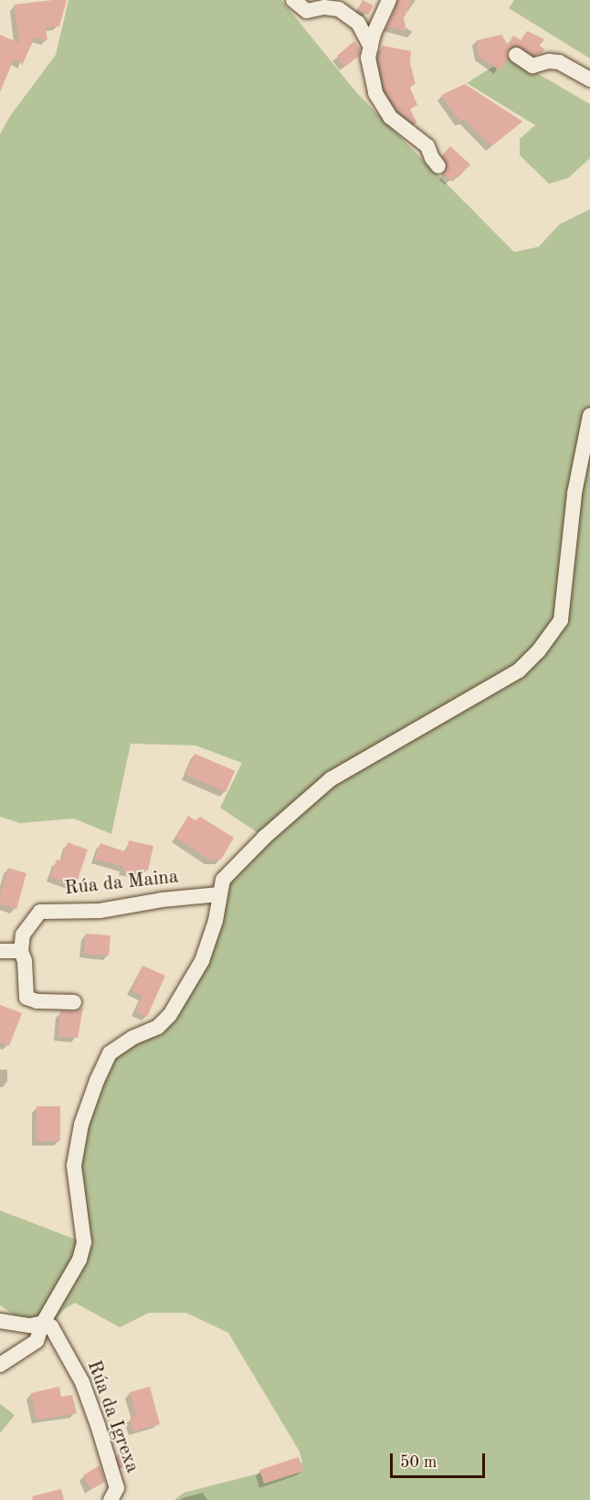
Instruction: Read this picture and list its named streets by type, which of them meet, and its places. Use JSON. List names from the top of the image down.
{
  "streets": {
    "street": ["Rúa da Maina", "Rúa da Igrexa"]
  },
  "scale_bar": "50 m"
}
